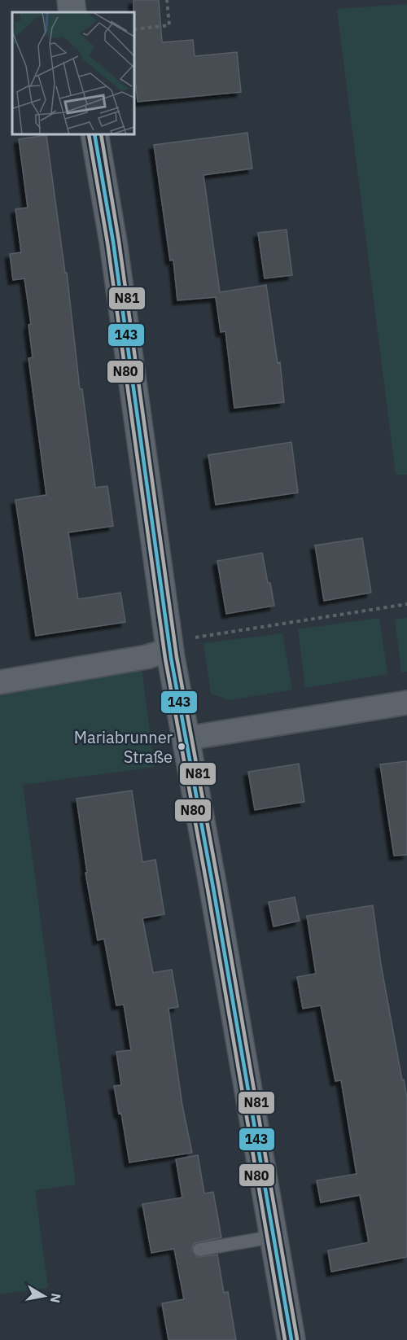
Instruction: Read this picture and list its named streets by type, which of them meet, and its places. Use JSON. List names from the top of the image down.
{
  "places": ["Mariabrunner Straße"],
  "lines": ["transit line 143", "transit line N80", "transit line N81"],
  "north": "right"
}
